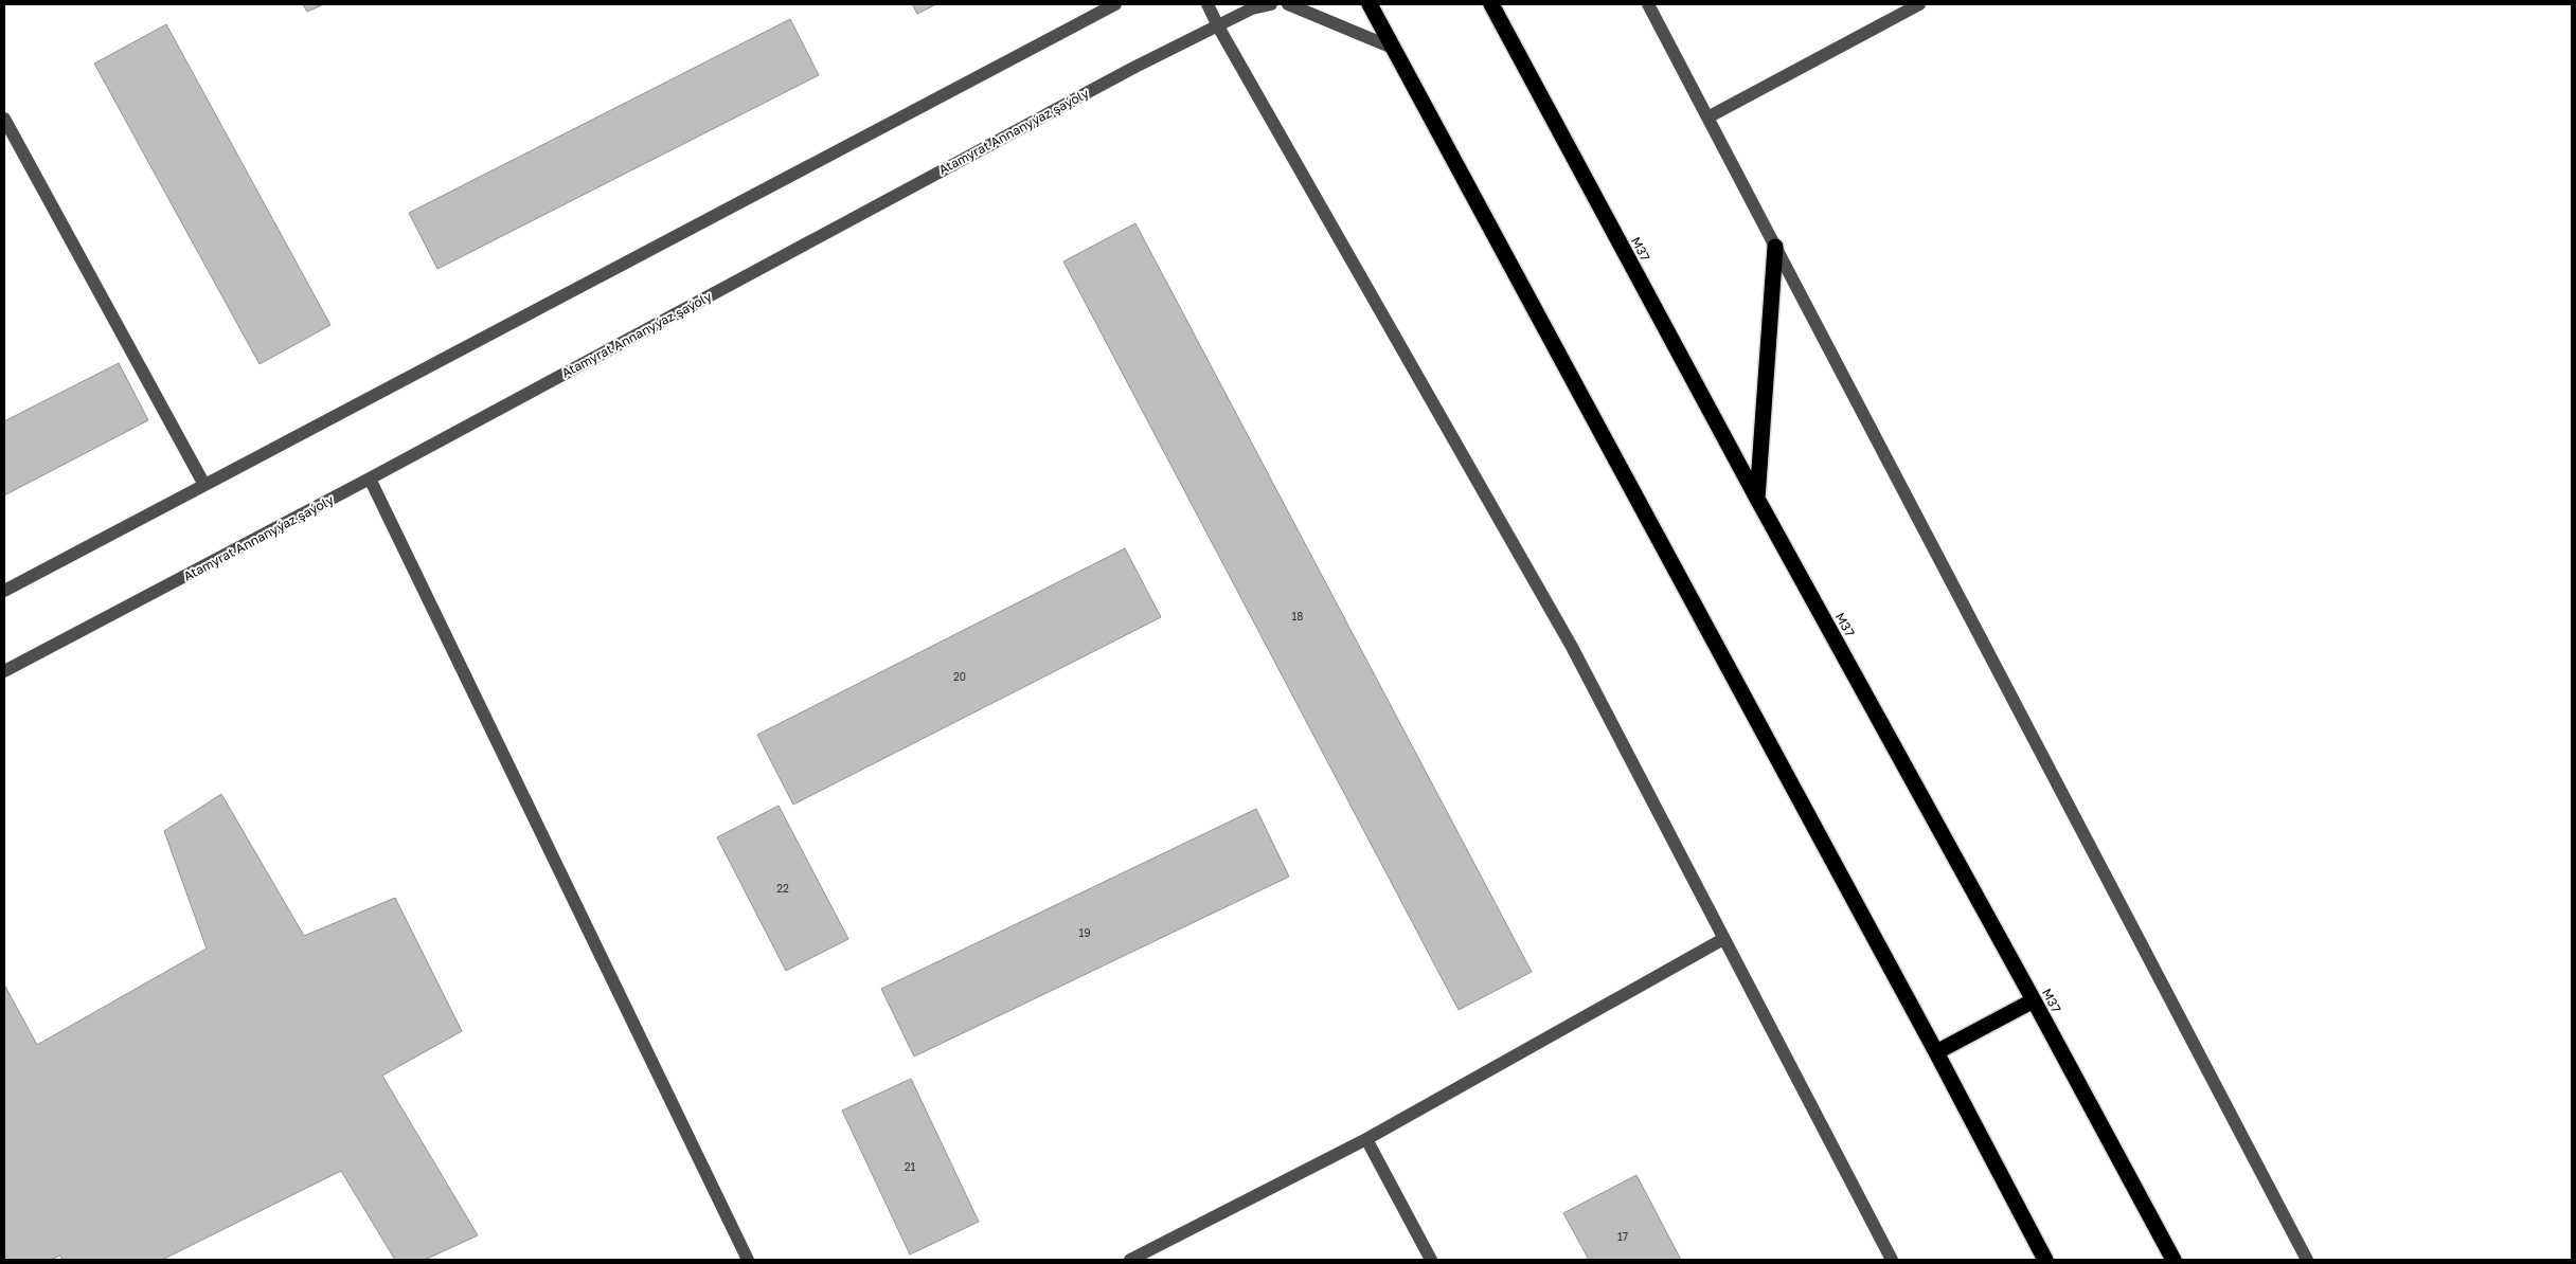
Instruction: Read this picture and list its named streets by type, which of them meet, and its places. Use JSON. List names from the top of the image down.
{
  "streets": {
    "highway": ["M37"],
    "street": ["Atamyrat Annanyýaz şaýoly"]
  },
  "house_numbers": [
    "18",
    "20",
    "22",
    "19",
    "21",
    "17"
  ]
}
